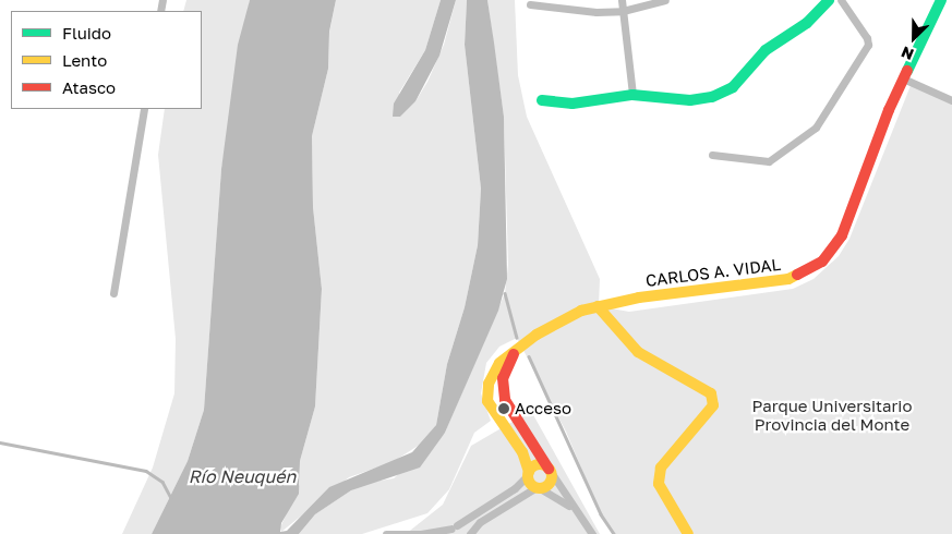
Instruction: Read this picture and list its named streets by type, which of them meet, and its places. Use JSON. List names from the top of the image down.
{
  "streets": {
    "street": ["CARLOS A. VIDAL"]
  },
  "water": ["Río Neuquén"],
  "parks": ["Parque Universitario Provincia del Monte"],
  "places": ["Acceso"],
  "legend": ["Fluido", "Lento", "Atasco"],
  "north": "bottom left"
}
